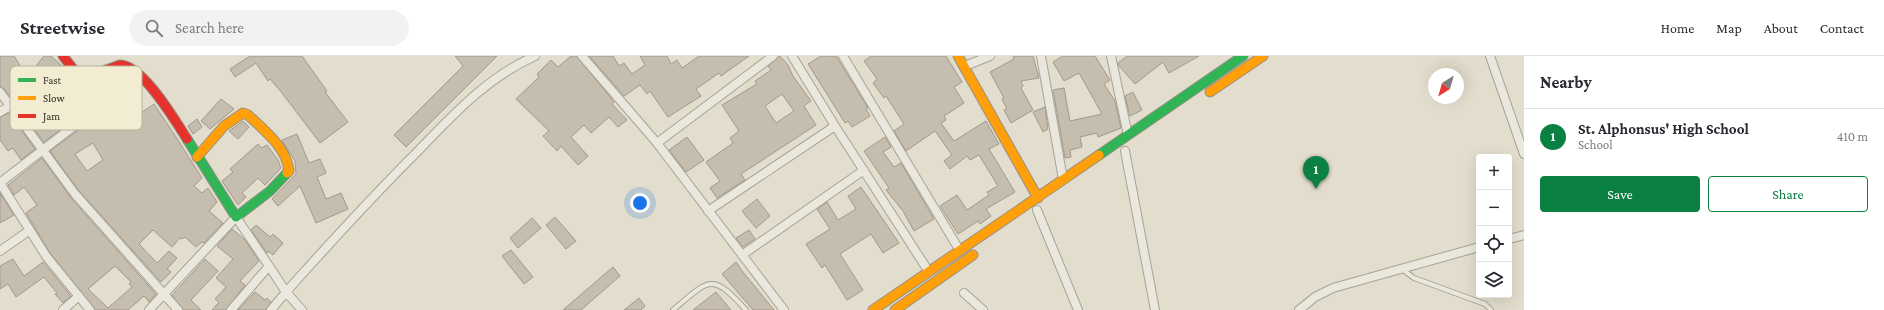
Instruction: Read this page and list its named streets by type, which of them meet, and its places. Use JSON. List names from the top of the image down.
{
  "legend": ["Fast", "Slow", "Jam"],
  "north": "bottom left",
  "page": {
    "header": "Streetwise",
    "search": "Search here",
    "nav": [
      "Home",
      "Map",
      "About",
      "Contact"
    ],
    "heading": "Nearby",
    "list": [
      {
        "mark": "1",
        "name": "St. Alphonsus' High School",
        "note": "School",
        "value": "410 m"
      }
    ],
    "map_buttons": ["+", "−"],
    "pins": "1",
    "buttons": ["Save", "Share"]
  }
}
